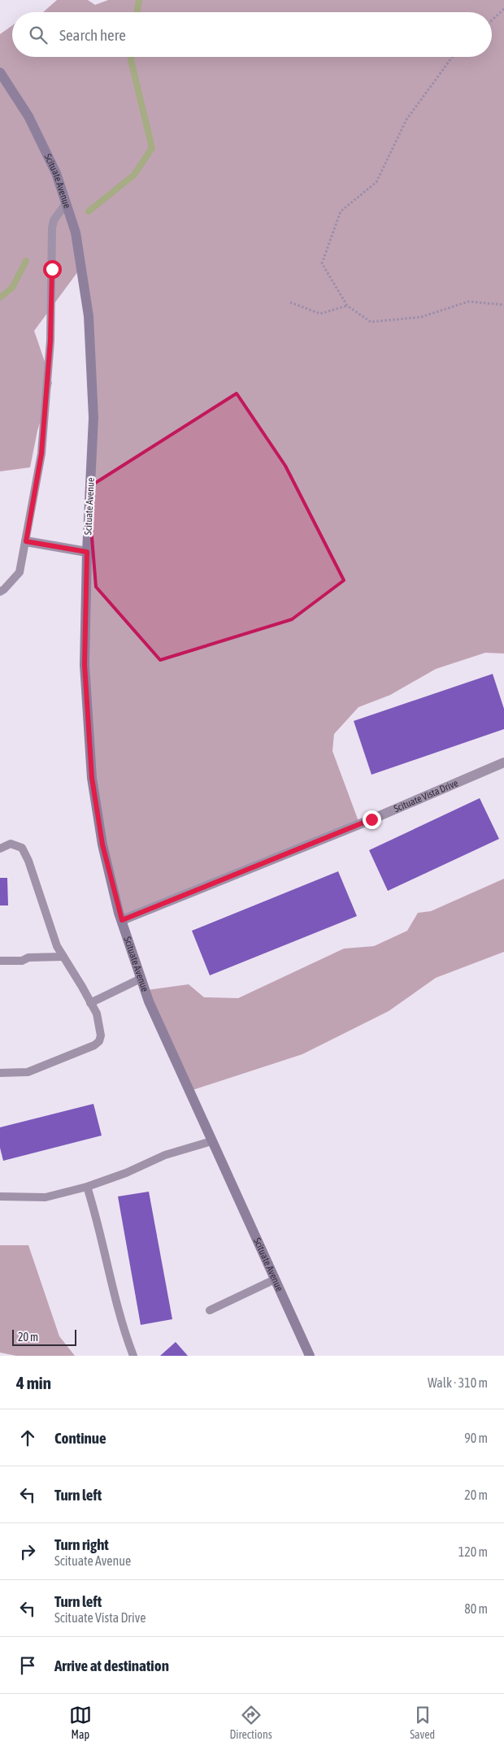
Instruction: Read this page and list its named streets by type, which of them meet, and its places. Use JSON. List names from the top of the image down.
{
  "streets": {
    "main road": ["Scituate Avenue"],
    "street": ["Scituate Vista Drive"]
  },
  "crossings": [
    ["Scituate Avenue", "Scituate Vista Drive"]
  ],
  "scale_bar": "20 m",
  "page": {
    "search": "Search here",
    "scale": "20 m",
    "heading": ["4 min", "Walk · 310 m"],
    "list": [
      ["Continue", "90 m"],
      ["Turn left", "20 m"],
      ["Turn right", "Scituate Avenue", "120 m"],
      ["Turn left", "Scituate Vista Drive", "80 m"],
      "Arrive at destination"
    ],
    "nav": ["Map", "Directions", "Saved"]
  }
}
